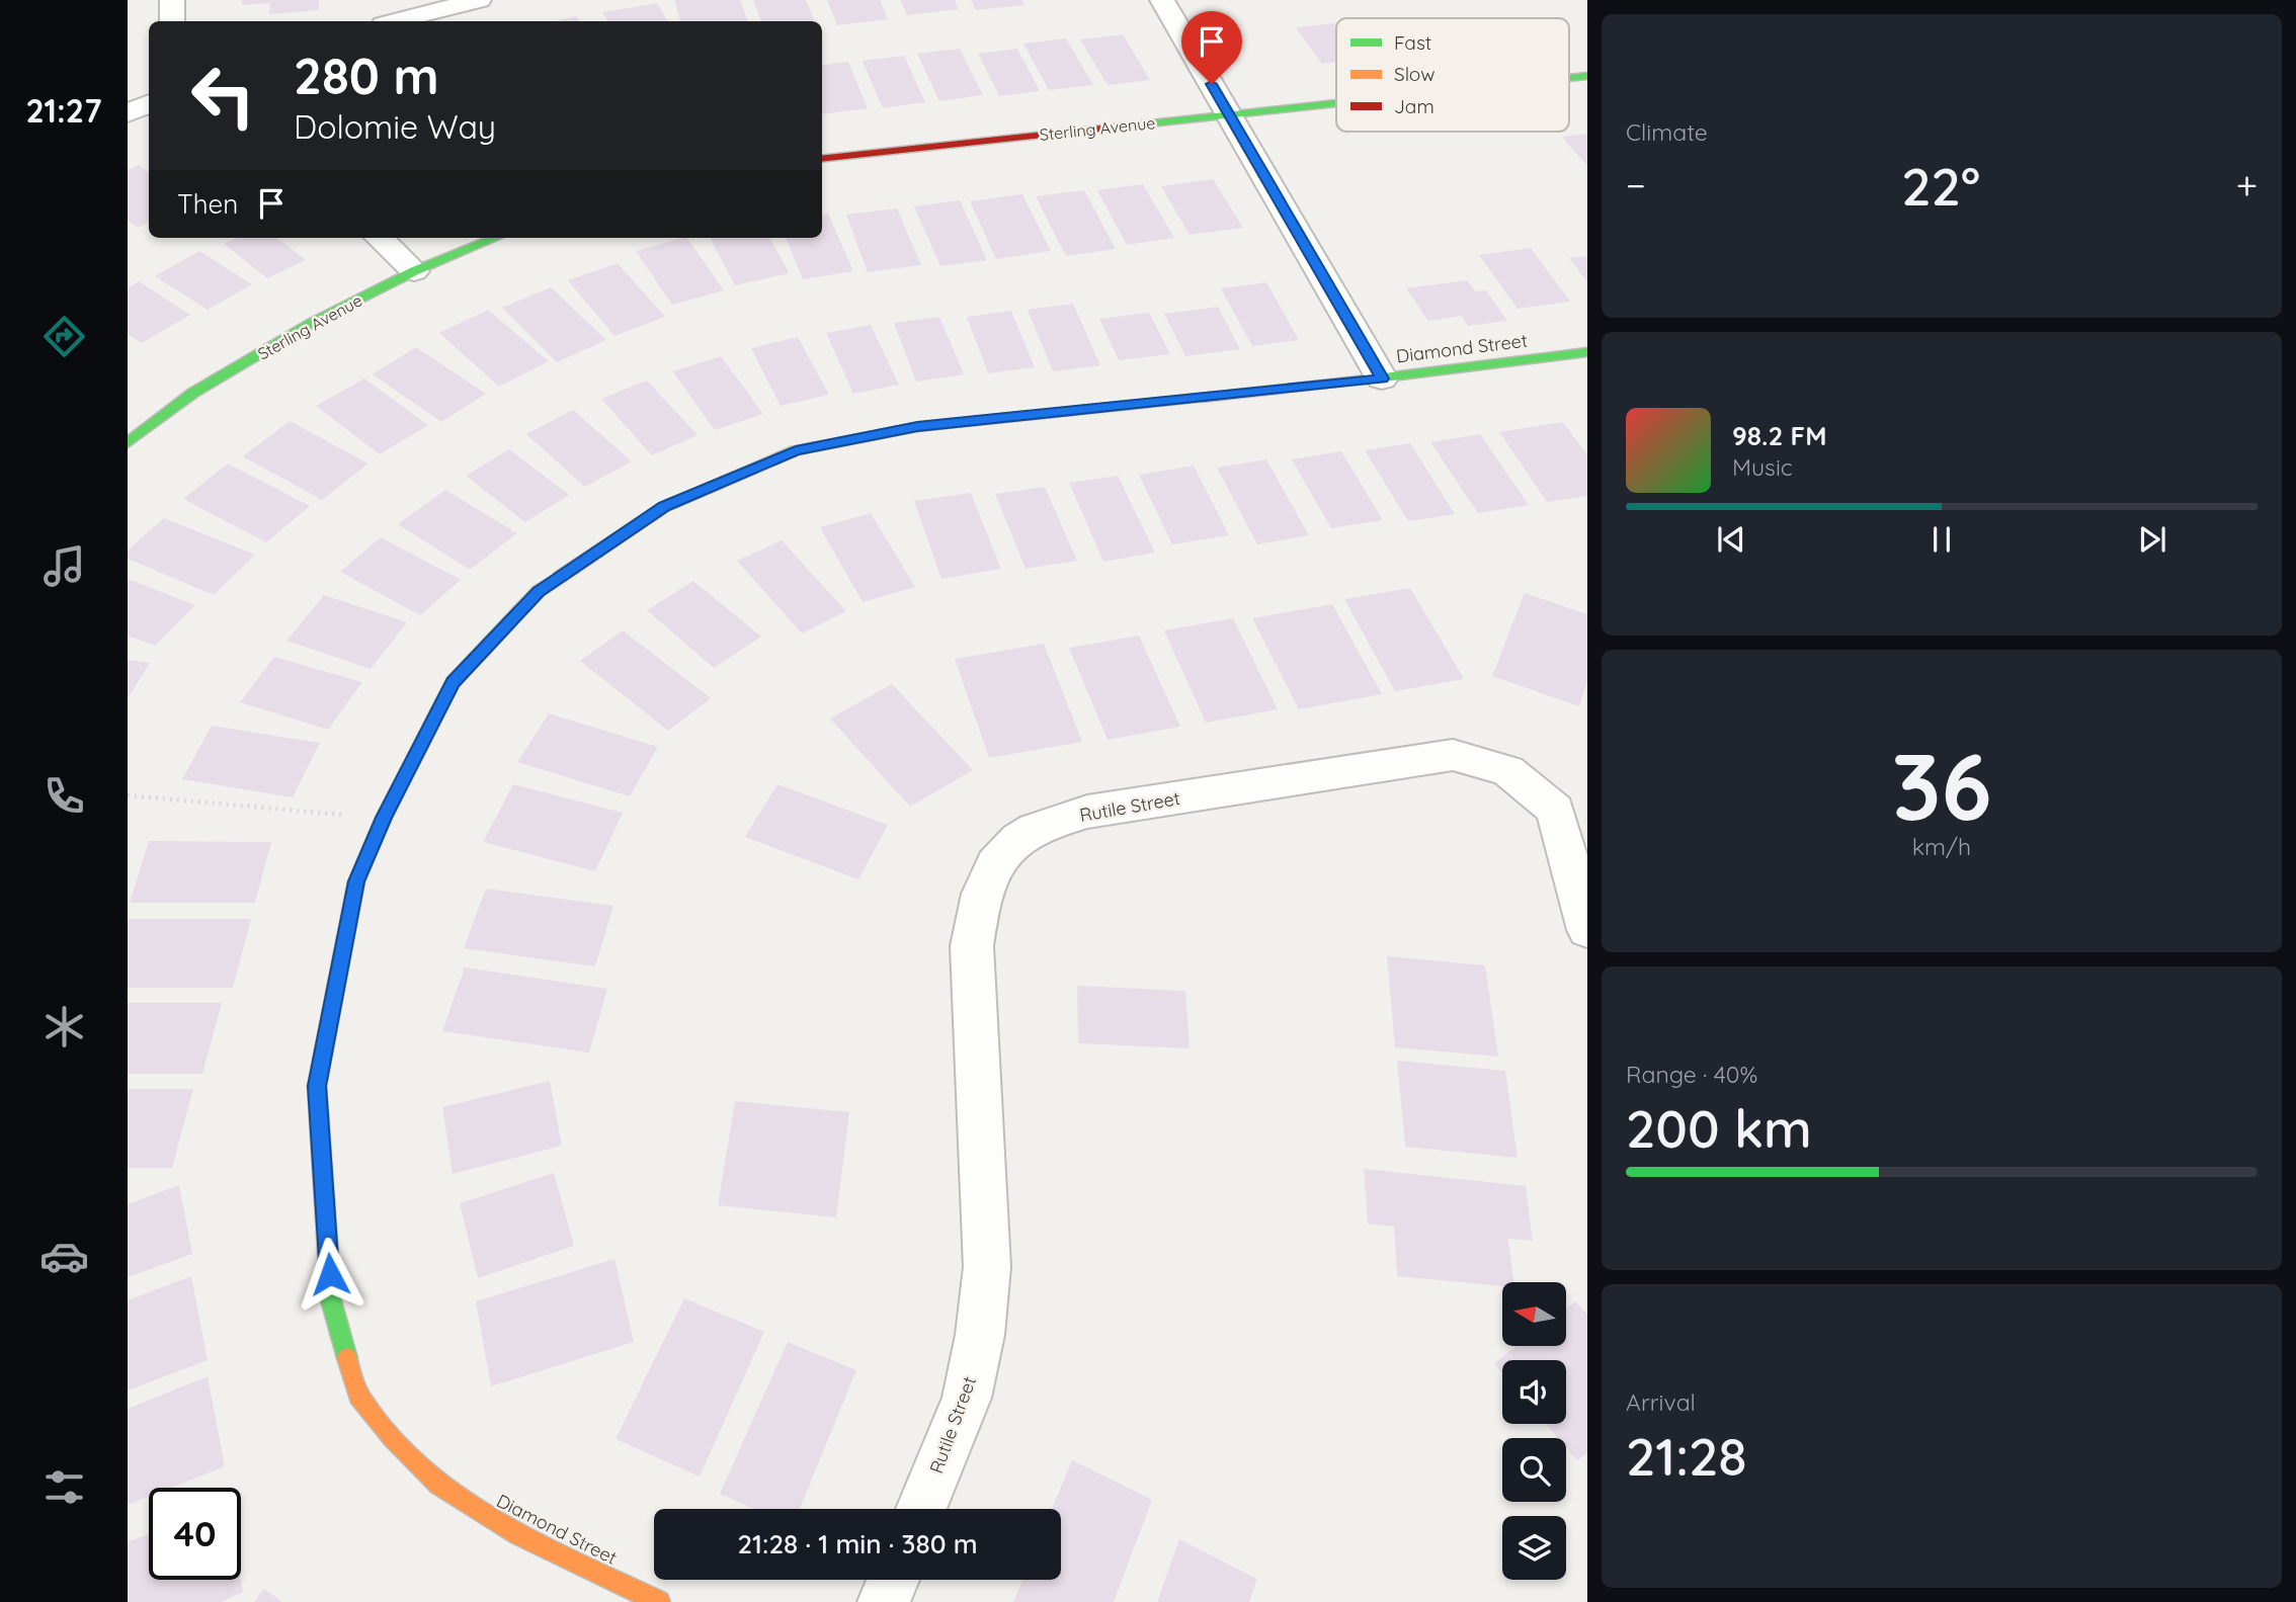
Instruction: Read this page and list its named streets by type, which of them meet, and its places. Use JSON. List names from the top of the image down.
{
  "streets": {
    "street": ["Sterling Avenue", "Diamond Street", "Rutile Street"]
  },
  "legend": ["Fast", "Slow", "Jam"],
  "north": "left",
  "page": {
    "tabs": "21:27",
    "tile": [
      "Climate",
      ["36", "km/h"],
      ["Range · 40%", "200 km"],
      ["Arrival", "21:28"]
    ],
    "turn": ["280 m", "Dolomie Way"],
    "heat": ["−", "22°", "+"],
    "then": "Then",
    "song": ["98.2 FM", "Music"],
    "limit": "40",
    "trip": "21:28 · 1 min · 380 m"
  }
}
